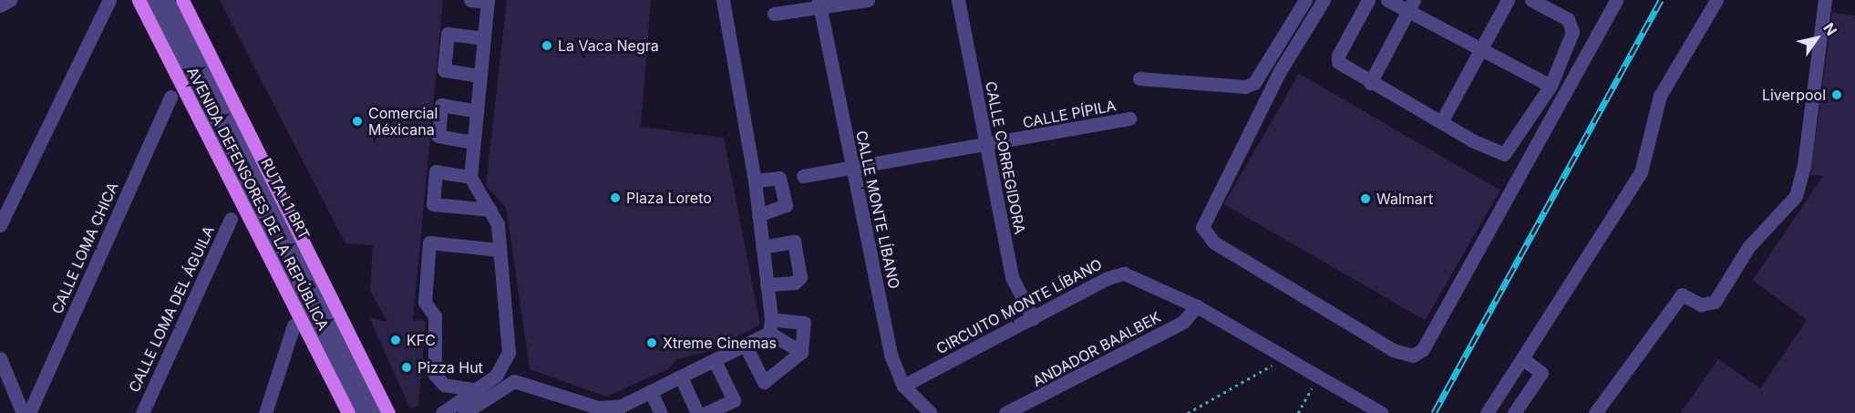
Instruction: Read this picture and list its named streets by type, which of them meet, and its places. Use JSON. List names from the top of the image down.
{
  "streets": {
    "main road": ["AVENIDA DEFENSORES DE LA REPÚBLICA"],
    "street": [
      "CALLE PÍPILA",
      "CALLE CORREGIDORA",
      "RUTA L1 BRT",
      "CALLE MONTE LÍBANO",
      "CALLE LOMA CHICA",
      "CIRCUITO MONTE LÍBANO",
      "CALLE LOMA DEL ÁGUILA",
      "ANDADOR BAALBEK"
    ]
  },
  "crossings": [
    ["CALLE PÍPILA", "CALLE CORREGIDORA"],
    ["CALLE PÍPILA", "CALLE MONTE LÍBANO"],
    ["CALLE CORREGIDORA", "CIRCUITO MONTE LÍBANO"],
    ["CALLE MONTE LÍBANO", "CIRCUITO MONTE LÍBANO"],
    ["CIRCUITO MONTE LÍBANO", "ANDADOR BAALBEK"]
  ],
  "places": [
    "La Vaca Negra",
    "Liverpool",
    "Comercial Méxicana",
    "Plaza Loreto",
    "Walmart",
    "KFC",
    "Xtreme Cinemas",
    "Pizza Hut"
  ],
  "north": "top right"
}
